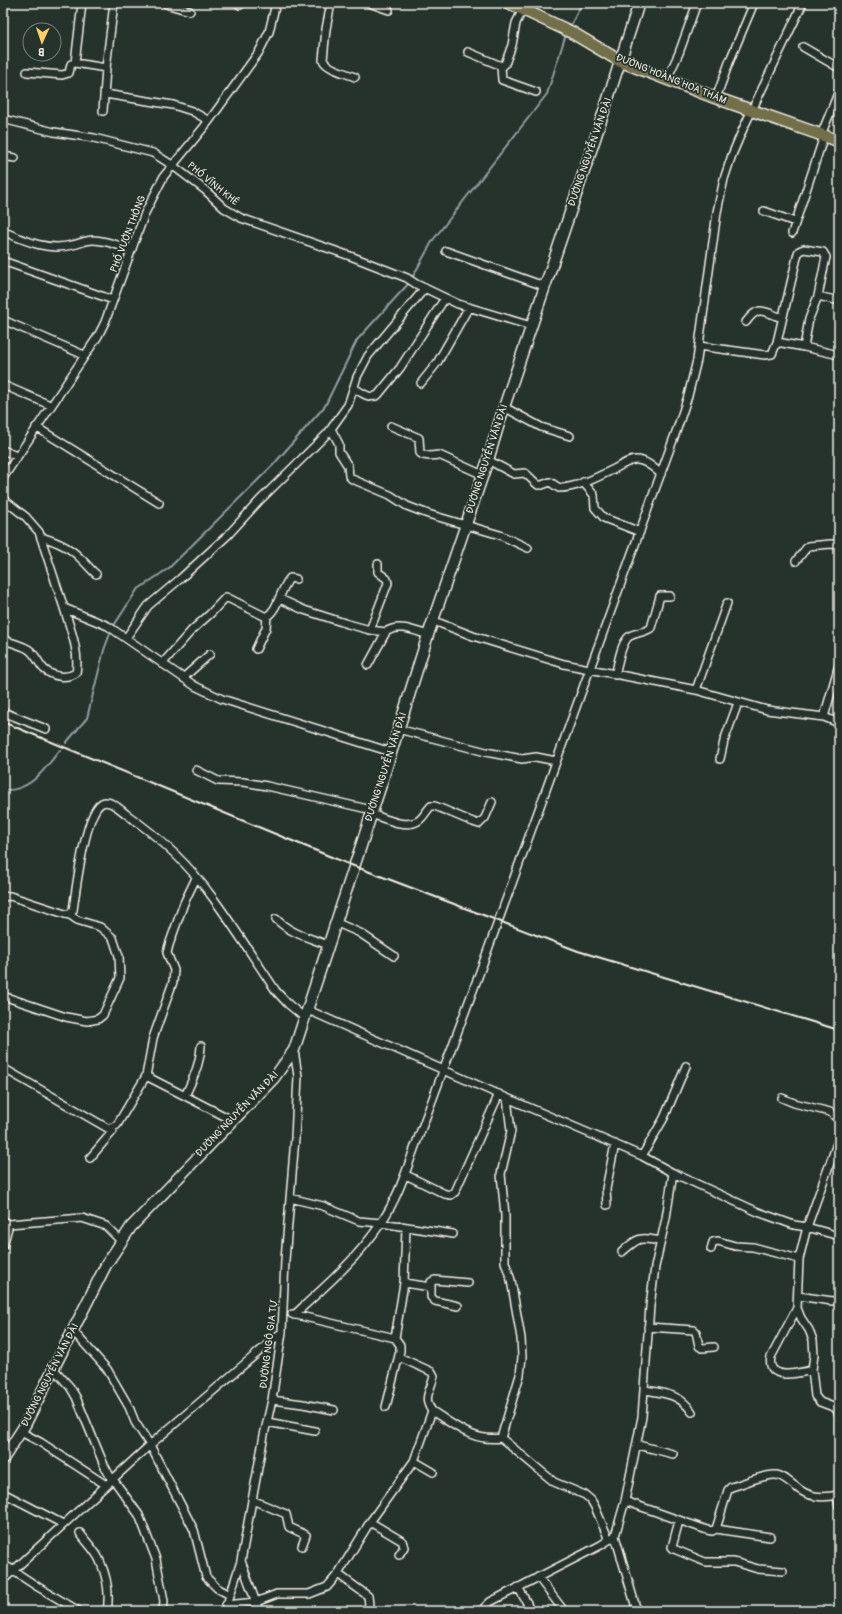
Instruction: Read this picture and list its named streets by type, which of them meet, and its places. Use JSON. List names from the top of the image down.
{
  "streets": {
    "main road": ["ĐƯỜNG HOÀNG HOA THÁM"],
    "street": [
      "ĐƯỜNG NGUYỄN VĂN ĐÀI",
      "PHỐ VĨNH KHÊ",
      "PHỐ VƯỜN THÔNG",
      "ĐƯỜNG NGÔ GIA TỰ"
    ]
  },
  "crossings": [
    ["ĐƯỜNG HOÀNG HOA THÁM", "ĐƯỜNG NGUYỄN VĂN ĐÀI"],
    ["ĐƯỜNG NGUYỄN VĂN ĐÀI", "ĐƯỜNG NGÔ GIA TỰ"],
    ["PHỐ VĨNH KHÊ", "PHỐ VƯỜN THÔNG"]
  ],
  "north": "bottom"
}
